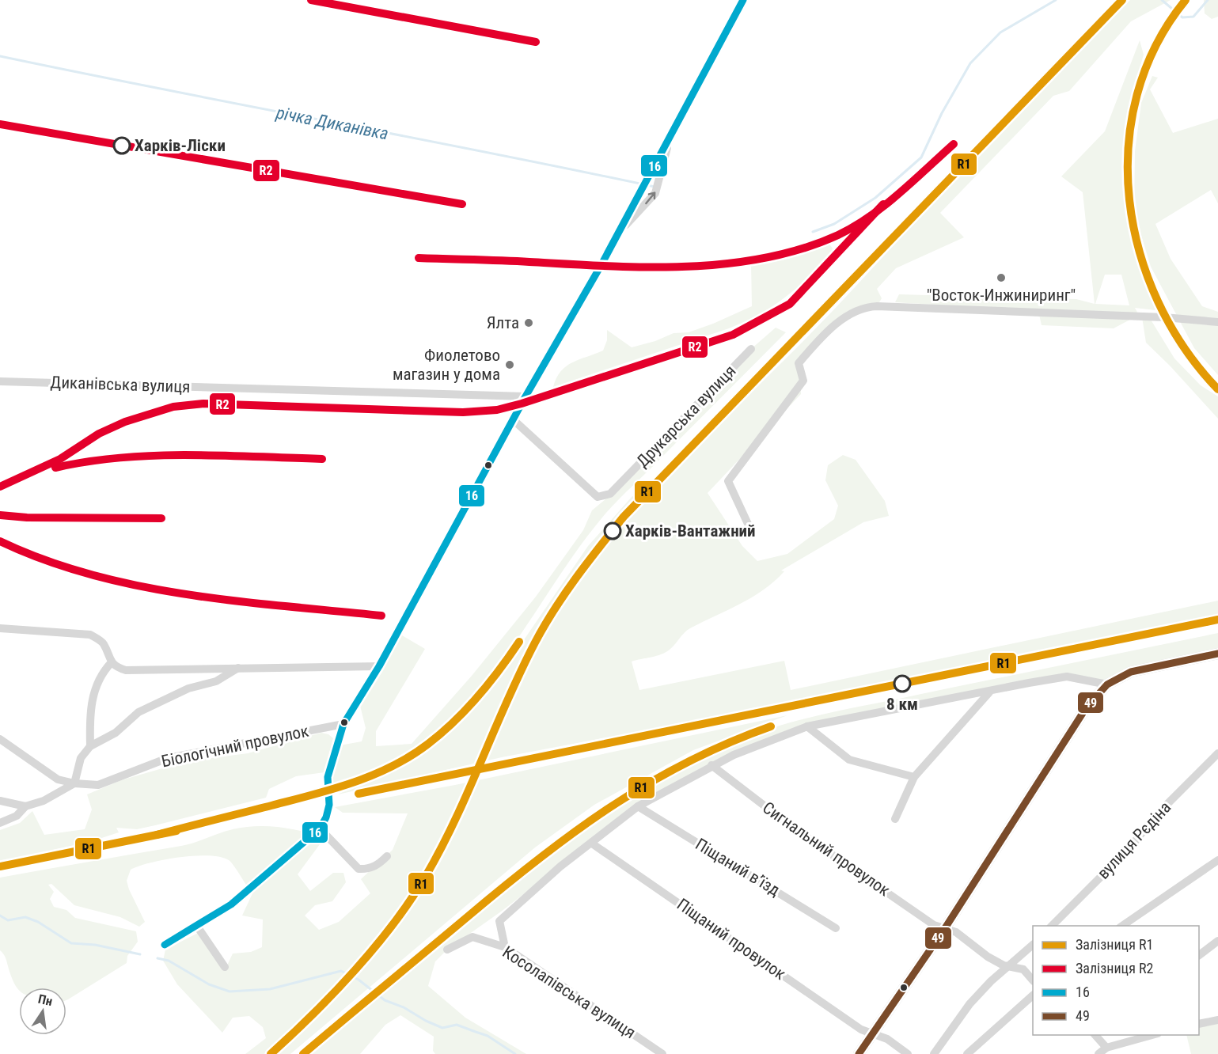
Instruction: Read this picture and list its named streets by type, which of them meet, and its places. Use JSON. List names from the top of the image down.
{
  "streets": {
    "street": [
      "Диканівська вулиця",
      "Друкарська вулиця",
      "Біологічний провулок",
      "вулиця Рєдіна",
      "Сигнальний провулок",
      "Піщаний в’їзд",
      "Піщаний провулок",
      "Косолапівська вулиця"
    ]
  },
  "water": ["річка Диканівка"],
  "places": [
    "Харків-Ліски",
    "\"Восток-Инжиниринг\"",
    "Ялта",
    "Фиолетово магазин у дома",
    "Харків-Вантажний",
    "8 км"
  ],
  "lines": [
    "rail line R1",
    "rail line R2",
    "transit line 16",
    "transit line 49"
  ],
  "legend": [
    "Залізниця R1",
    "Залізниця R2",
    "16",
    "49"
  ],
  "north": "top"
}
